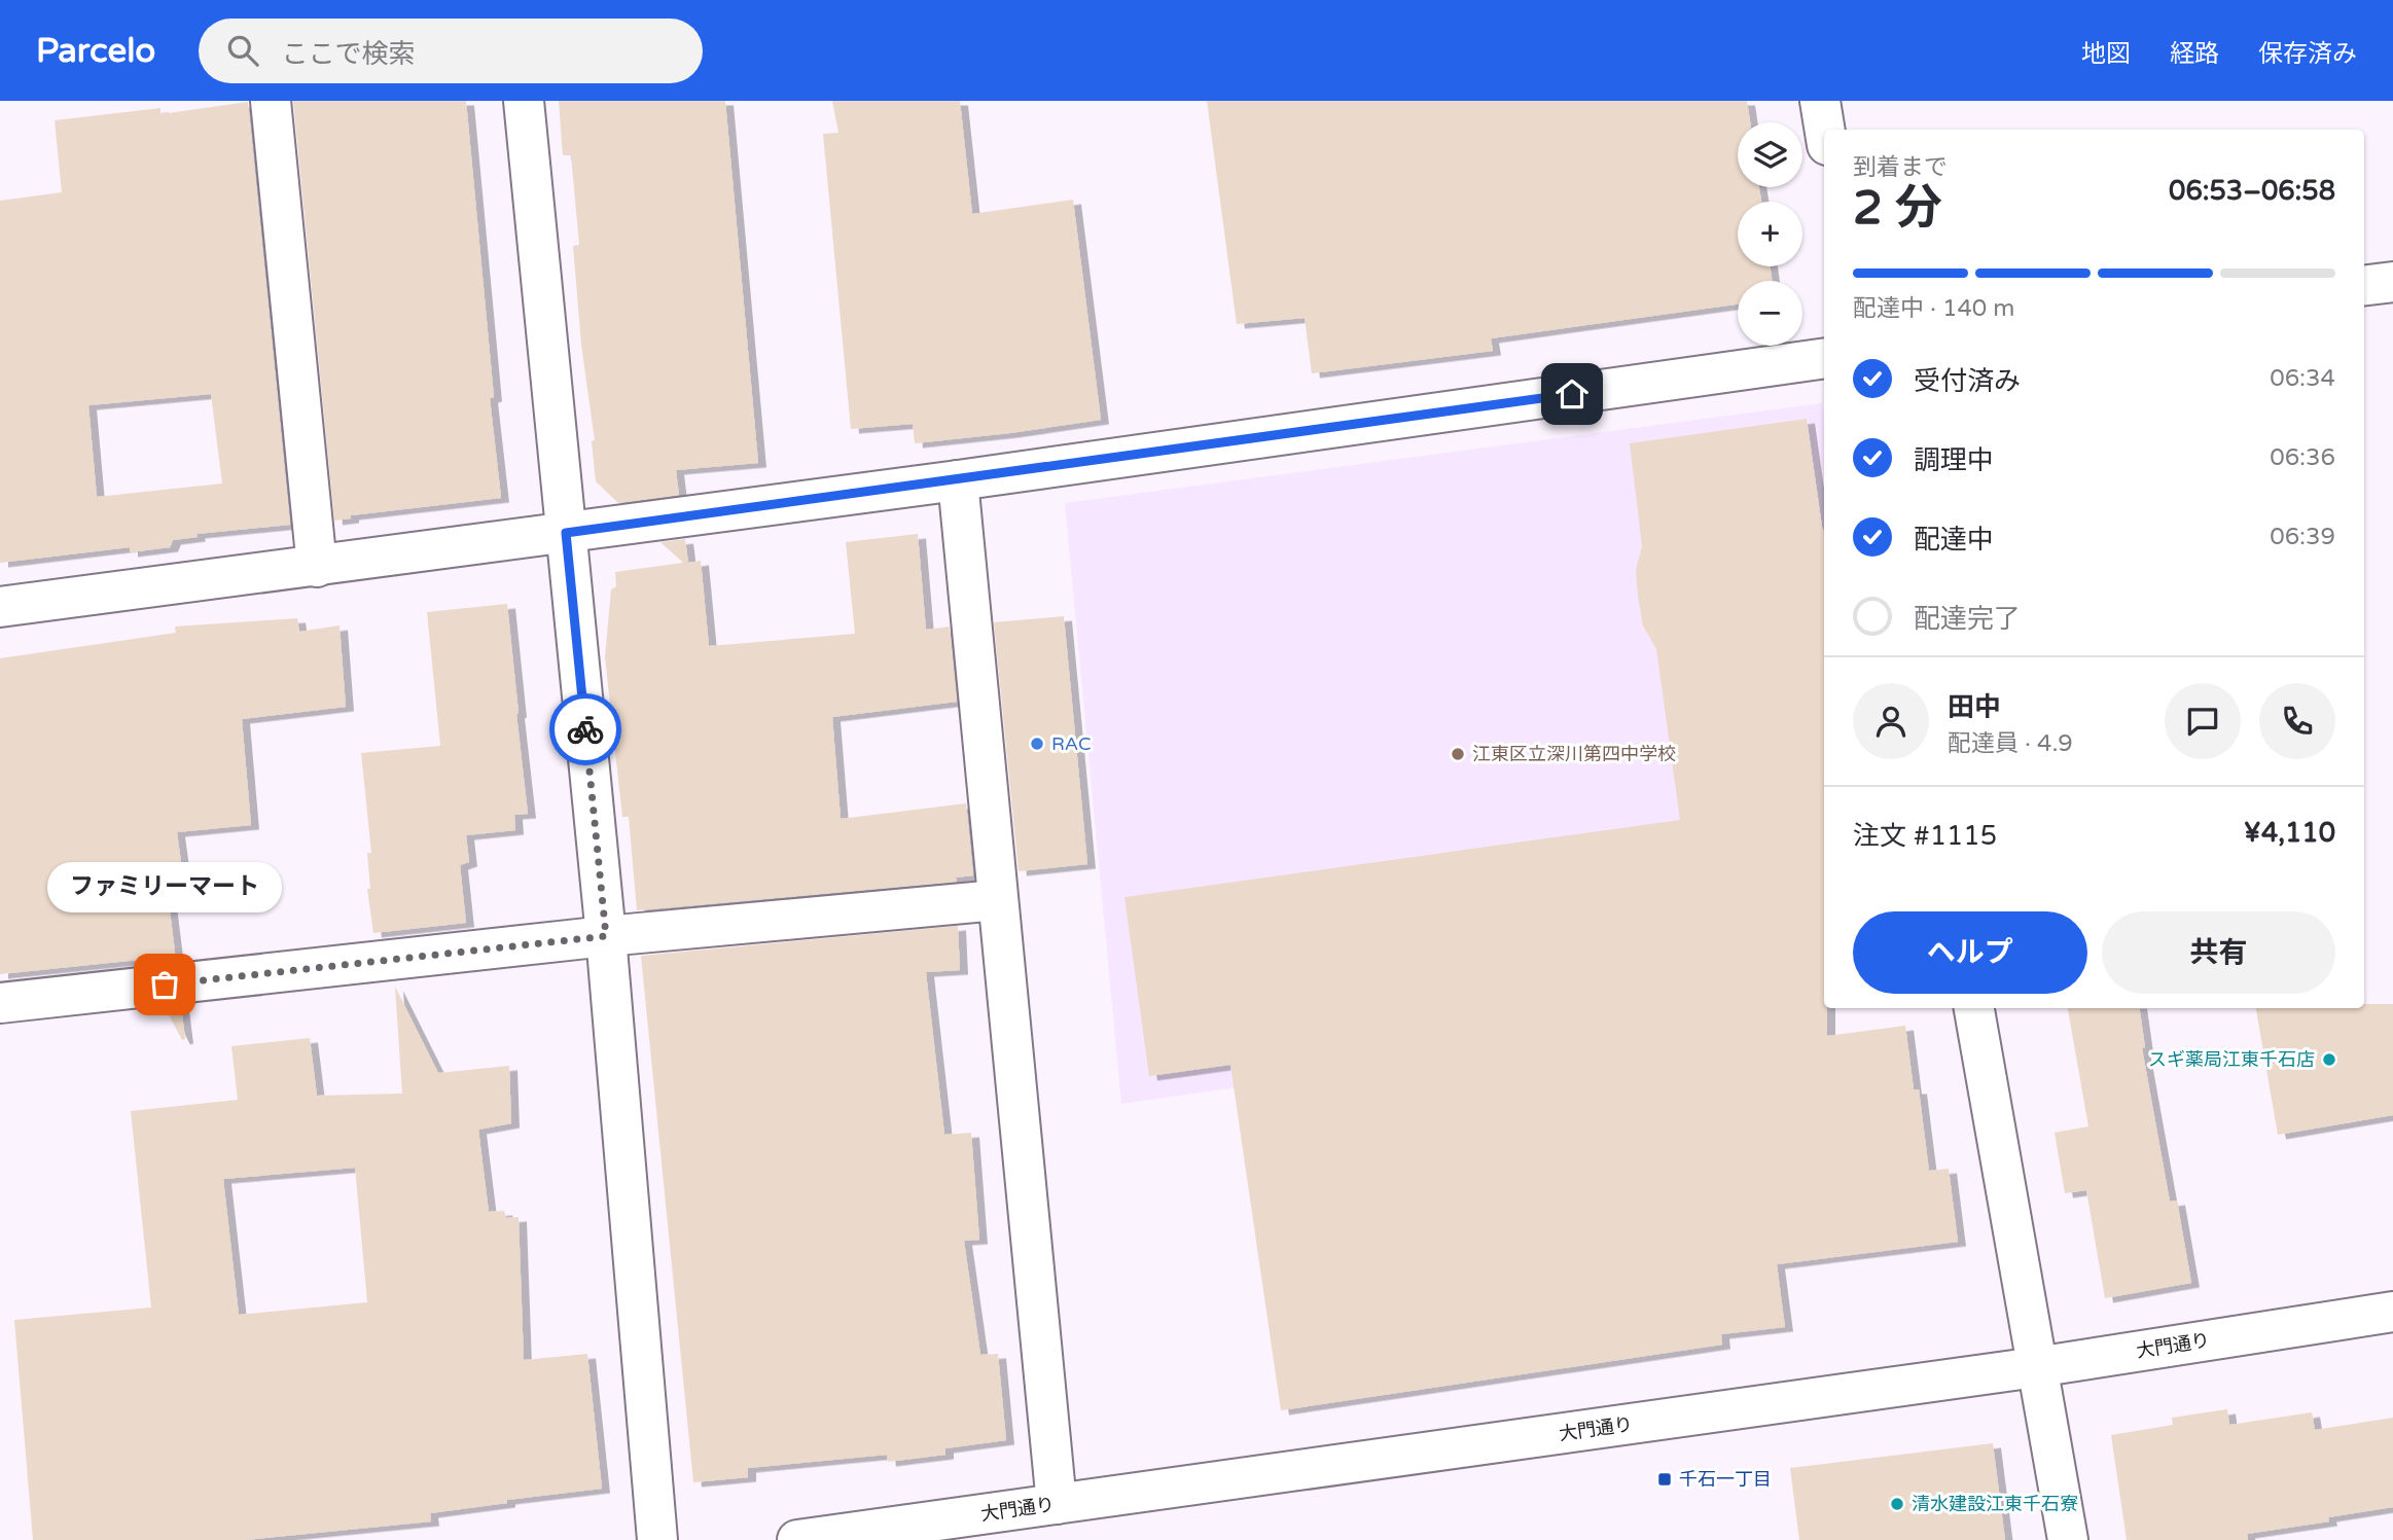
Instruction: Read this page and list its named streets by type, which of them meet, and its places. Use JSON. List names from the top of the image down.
{
  "streets": {
    "street": ["大門通り"]
  },
  "places": {
    "other": [
      "RAC",
      "江東区立深川第四中学校",
      "ファミリーマート",
      "スギ薬局江東千石店",
      "清水建設江東千石寮"
    ],
    "transit": ["千石一丁目"]
  },
  "page": {
    "header": "Parcelo",
    "search": "ここで検索",
    "nav": ["地図", "経路", "保存済み"],
    "map_buttons": ["+", "−"],
    "heading": ["2 分", "到着まで", "06:53–06:58"],
    "panel": [
      "田中",
      "配達員 · 4.9",
      "注文 #1115",
      "¥4,110"
    ],
    "bar": "配達中 · 140 m",
    "list": [
      ["受付済み", "06:34"],
      ["調理中", "06:36"],
      ["配達中", "06:39"],
      "配達完了"
    ],
    "bubble": "ファミリーマート",
    "buttons": ["ヘルプ", "共有"]
  }
}
